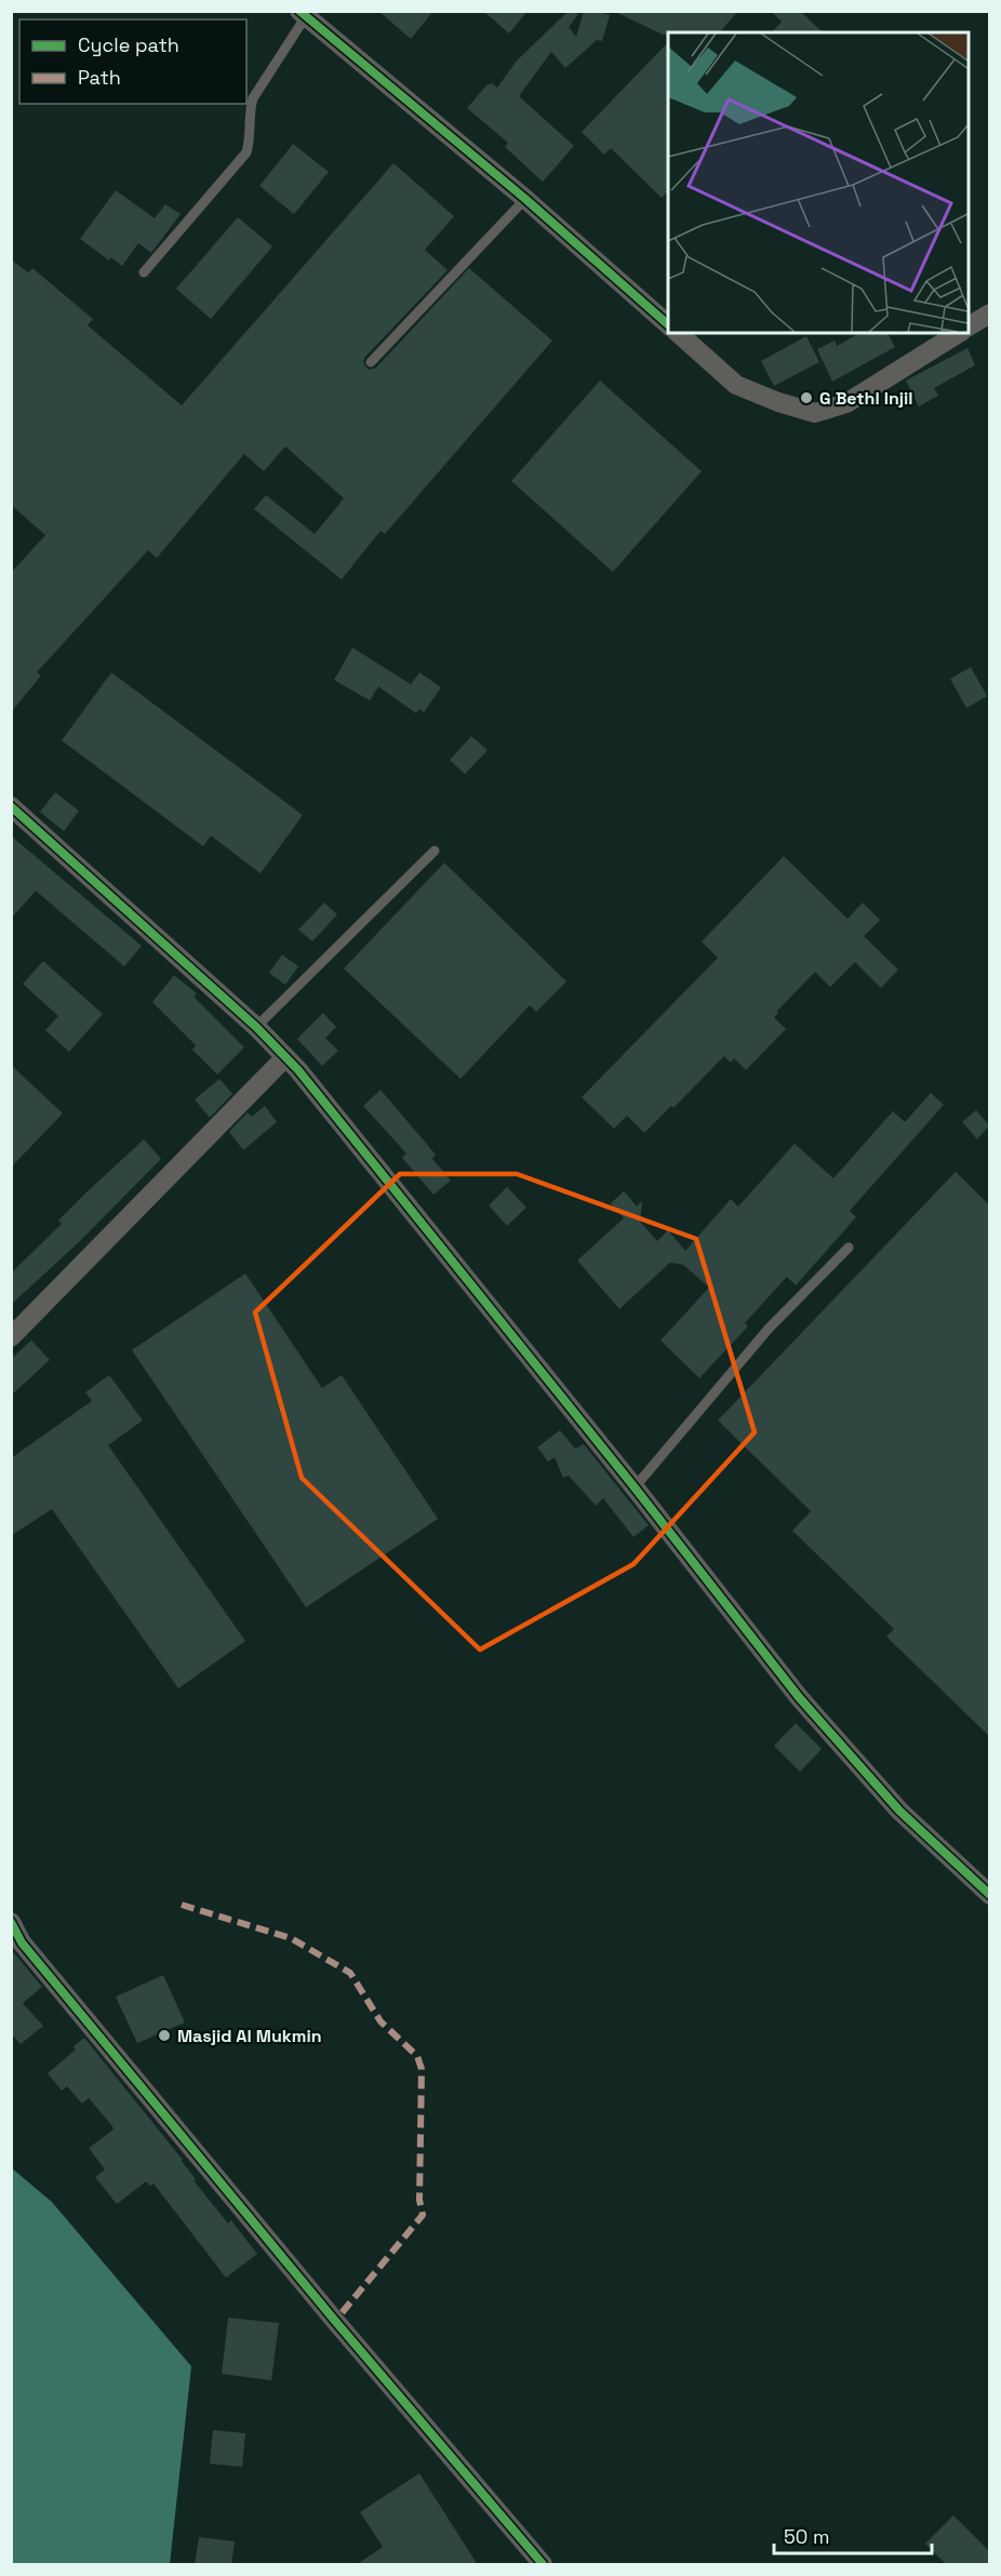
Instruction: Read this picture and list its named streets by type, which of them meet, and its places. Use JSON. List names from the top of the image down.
{
  "places": ["G Bethl Injil", "Masjid Al Mukmin"],
  "legend": ["Cycle path", "Path"],
  "scale_bar": "50 m"
}
